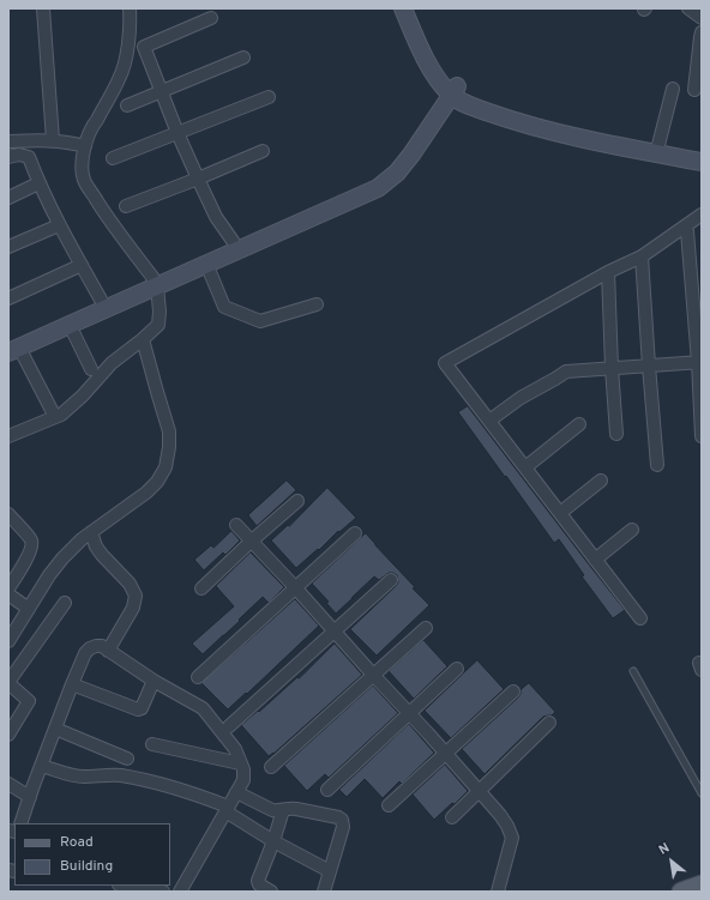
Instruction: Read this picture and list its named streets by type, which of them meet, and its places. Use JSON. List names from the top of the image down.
{
  "legend": ["Road", "Building"],
  "north": "top left"
}
